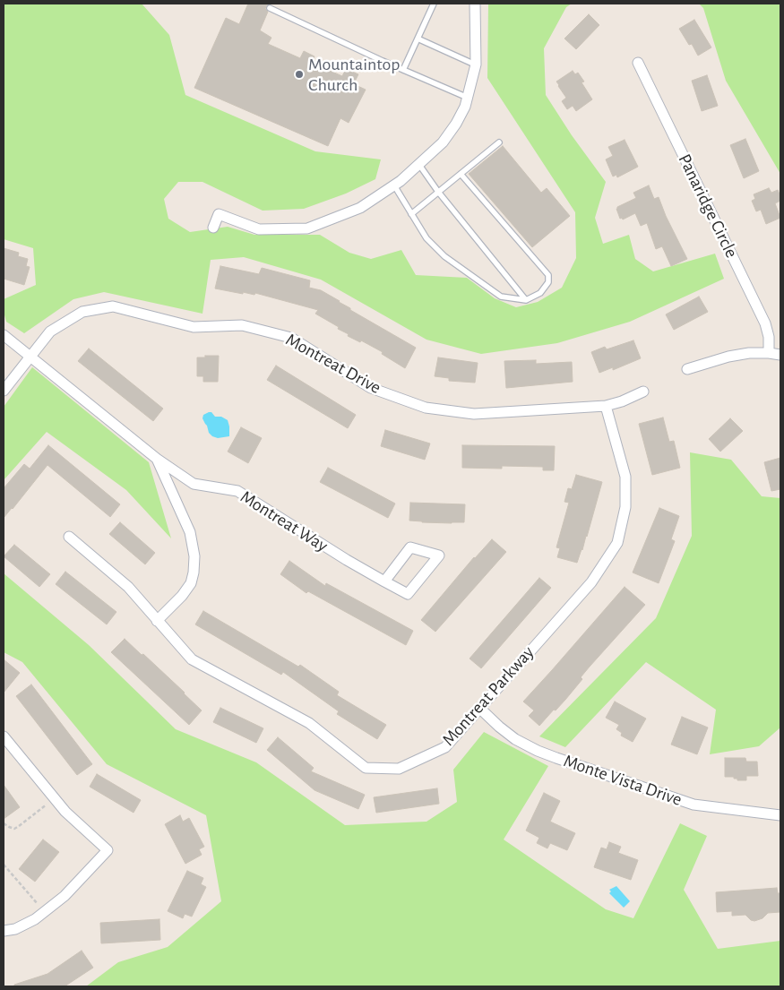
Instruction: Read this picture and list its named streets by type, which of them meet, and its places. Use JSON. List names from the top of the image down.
{
  "streets": {
    "street": [
      "Panaridge Circle",
      "Montreat Drive",
      "Montreat Way",
      "Montreat Parkway",
      "Monte Vista Drive"
    ]
  },
  "crossings": [
    ["Montreat Drive", "Montreat Way"],
    ["Montreat Drive", "Montreat Parkway"],
    ["Montreat Way", "Montreat Parkway"],
    ["Montreat Parkway", "Monte Vista Drive"]
  ],
  "places": ["Mountaintop Church"]
}
